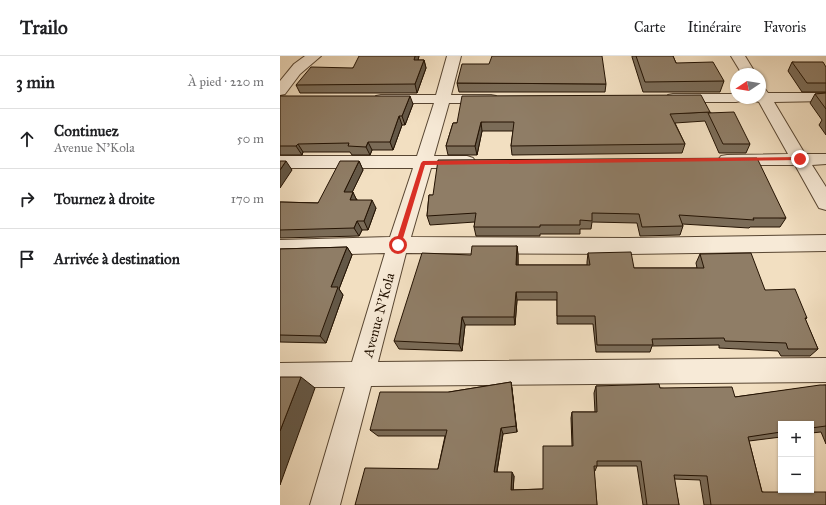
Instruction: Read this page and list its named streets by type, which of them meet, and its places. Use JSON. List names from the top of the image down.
{
  "streets": {
    "street": ["Avenue N'Kola"]
  },
  "north": "left",
  "page": {
    "header": "Trailo",
    "nav": ["Carte", "Itinéraire", "Favoris"],
    "heading": ["3 min", "À pied · 220 m"],
    "list": [
      ["Continuez", "Avenue N'Kola", "50 m"],
      ["Tournez à droite", "170 m"],
      "Arrivée à destination"
    ],
    "map_buttons": ["+", "−"]
  }
}
